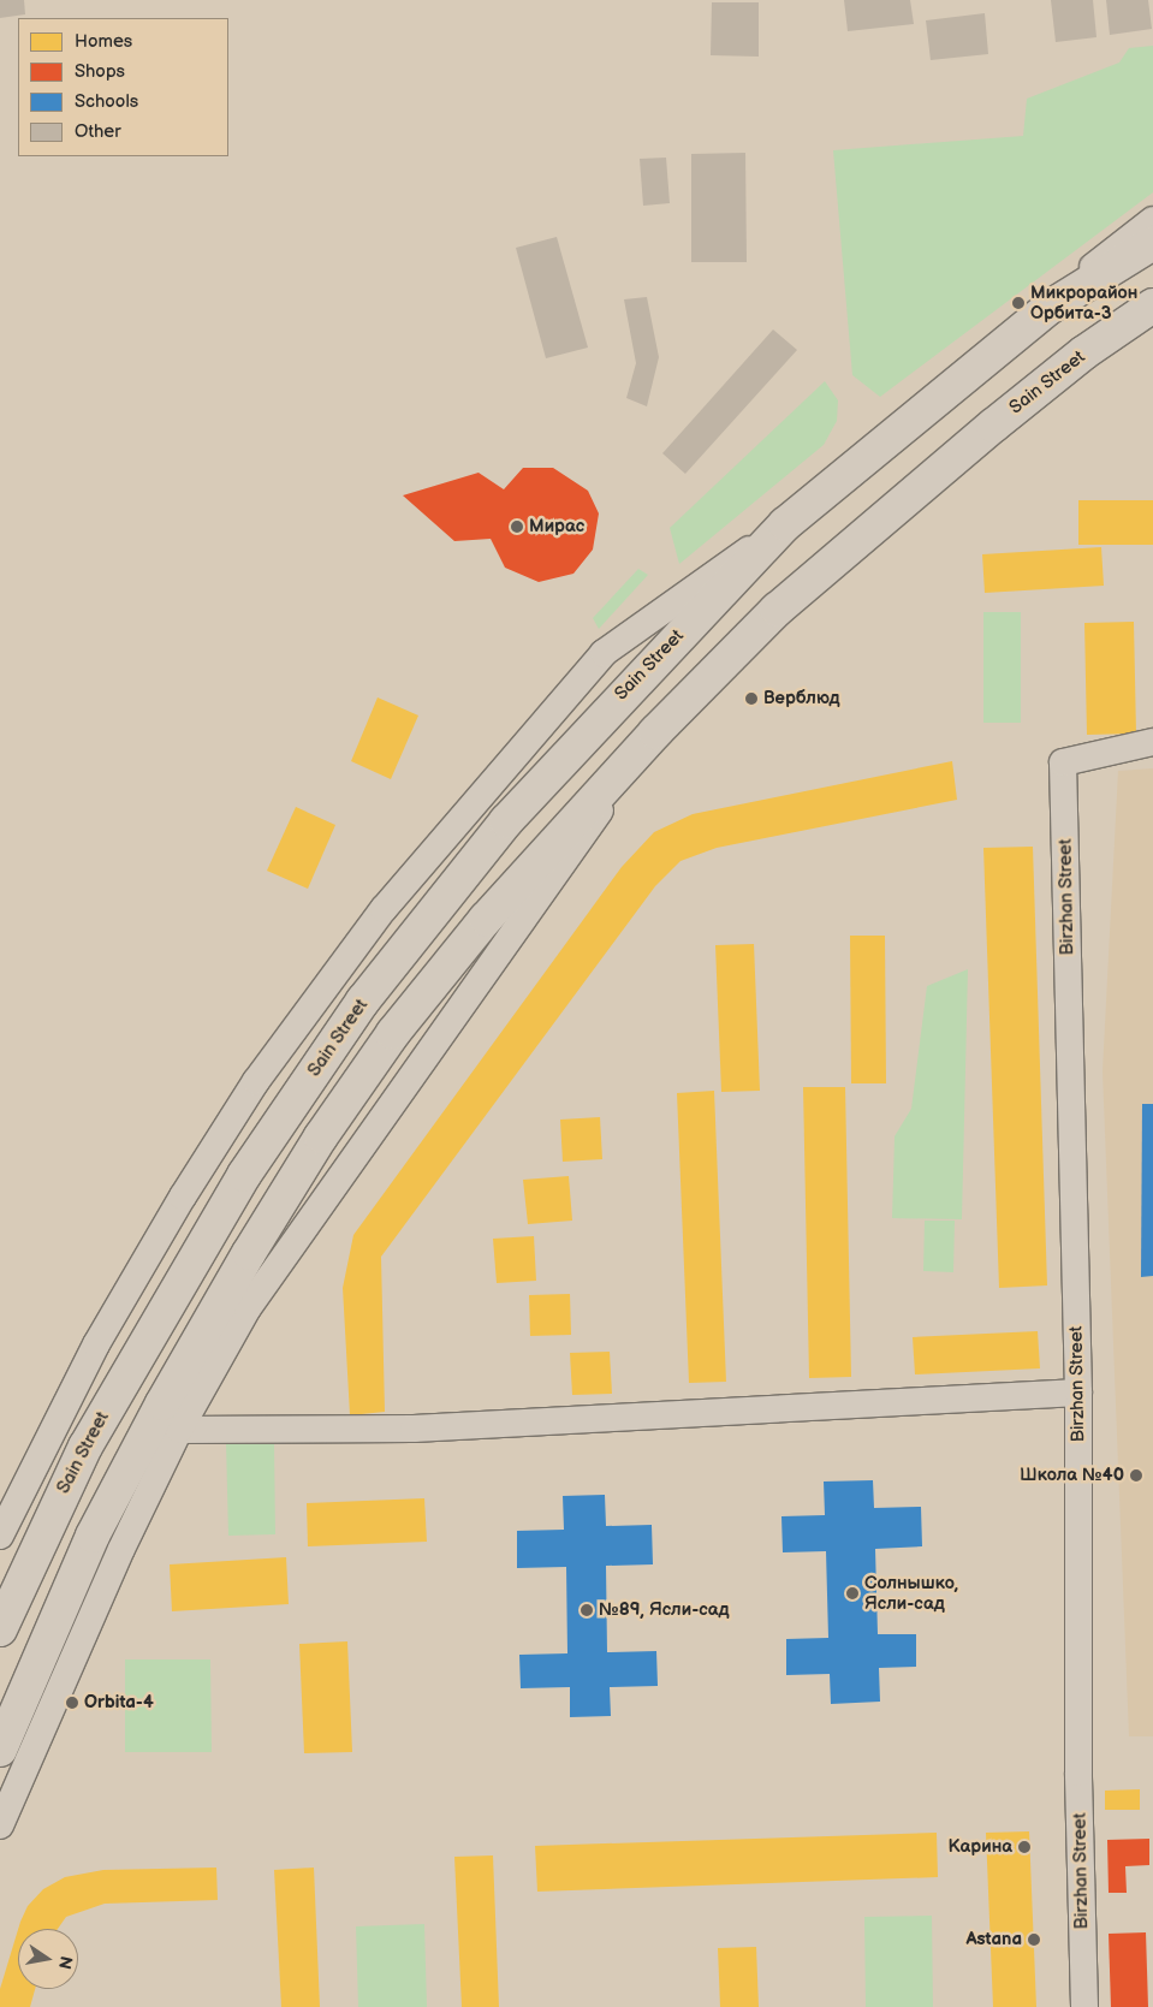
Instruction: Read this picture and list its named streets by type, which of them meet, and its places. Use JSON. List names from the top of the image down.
{
  "streets": {
    "main road": ["Sain Street"],
    "street": ["Birzhan Street"]
  },
  "places": [
    "Микрорайон Орбита-3",
    "Мирас",
    "Верблюд",
    "Школа №40",
    "Солнышко, Ясли-сад",
    "№89, Ясли-сад",
    "Orbita-4",
    "Карина",
    "Astana"
  ],
  "legend": [
    "Homes",
    "Shops",
    "Schools",
    "Other"
  ],
  "north": "right"
}
